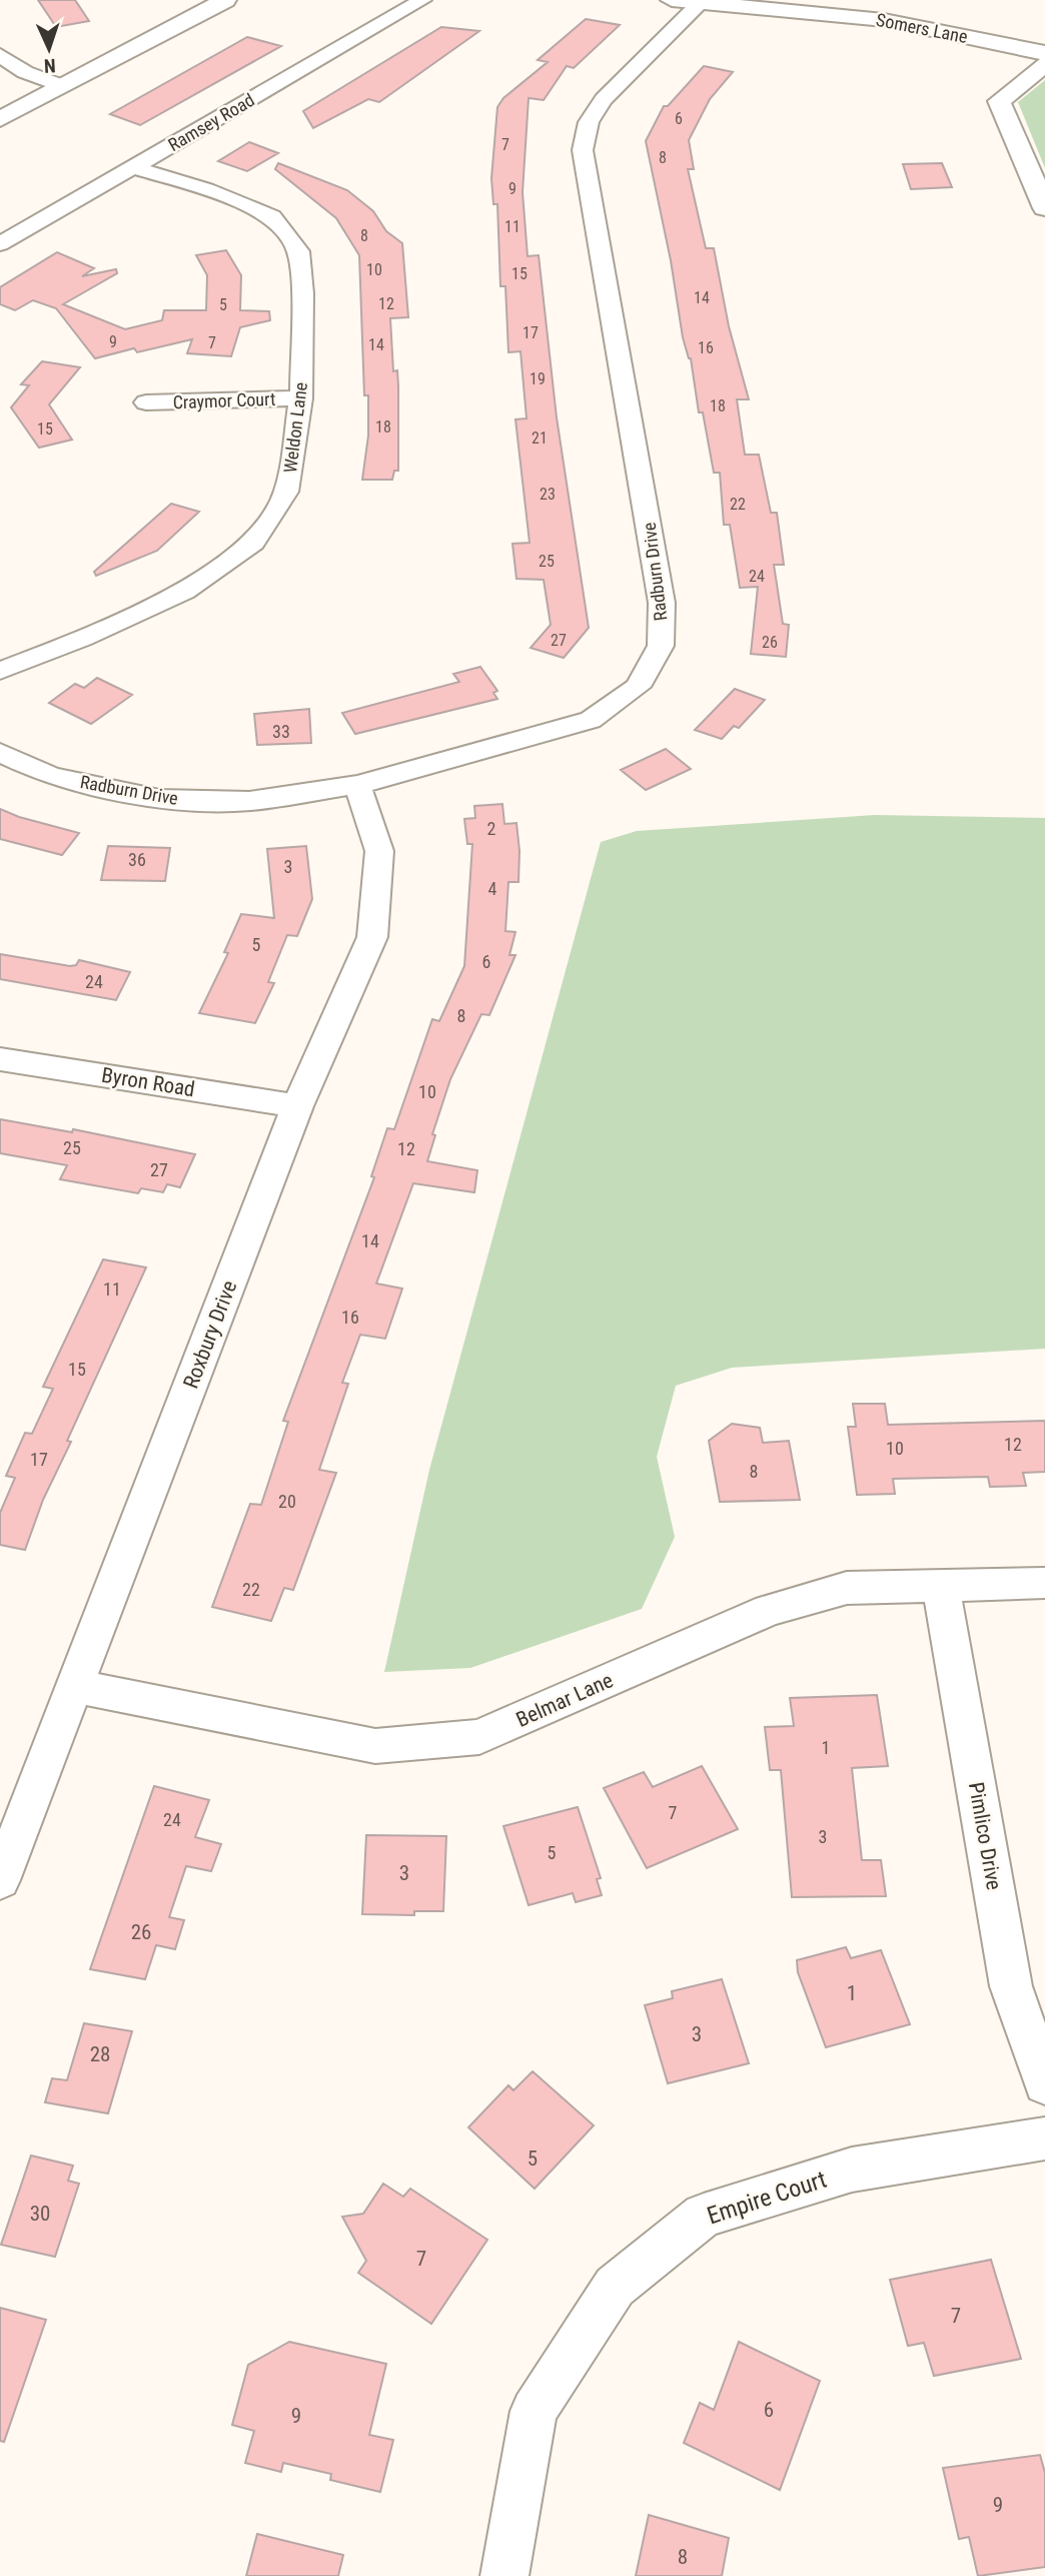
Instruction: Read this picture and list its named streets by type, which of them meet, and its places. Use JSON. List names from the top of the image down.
{
  "streets": {
    "street": [
      "Somers Lane",
      "Ramsey Road",
      "Craymor Court",
      "Weldon Lane",
      "Radburn Drive",
      "Byron Road",
      "Roxbury Drive",
      "Belmar Lane",
      "Pimlico Drive",
      "Empire Court"
    ]
  },
  "crossings": [
    ["Somers Lane", "Radburn Drive"],
    ["Ramsey Road", "Weldon Lane"],
    ["Craymor Court", "Weldon Lane"],
    ["Radburn Drive", "Roxbury Drive"],
    ["Byron Road", "Roxbury Drive"],
    ["Roxbury Drive", "Belmar Lane"],
    ["Belmar Lane", "Pimlico Drive"]
  ],
  "house_numbers": [
    "6",
    "7",
    "8",
    "9",
    "11",
    "8",
    "10",
    "15",
    "14",
    "12",
    "5",
    "17",
    "9",
    "7",
    "14",
    "16",
    "19",
    "18",
    "18",
    "15",
    "21",
    "23",
    "22",
    "25",
    "24",
    "27",
    "26",
    "33",
    "2",
    "36",
    "3",
    "4",
    "5",
    "6",
    "24",
    "8",
    "10",
    "25",
    "12",
    "27",
    "14",
    "11",
    "16",
    "15",
    "12",
    "10",
    "17",
    "8",
    "20",
    "22",
    "1",
    "7",
    "24",
    "3",
    "5",
    "3",
    "26",
    "1",
    "3",
    "28",
    "5",
    "30",
    "7",
    "7",
    "6",
    "9",
    "9",
    "8"
  ],
  "north": "bottom"
}
